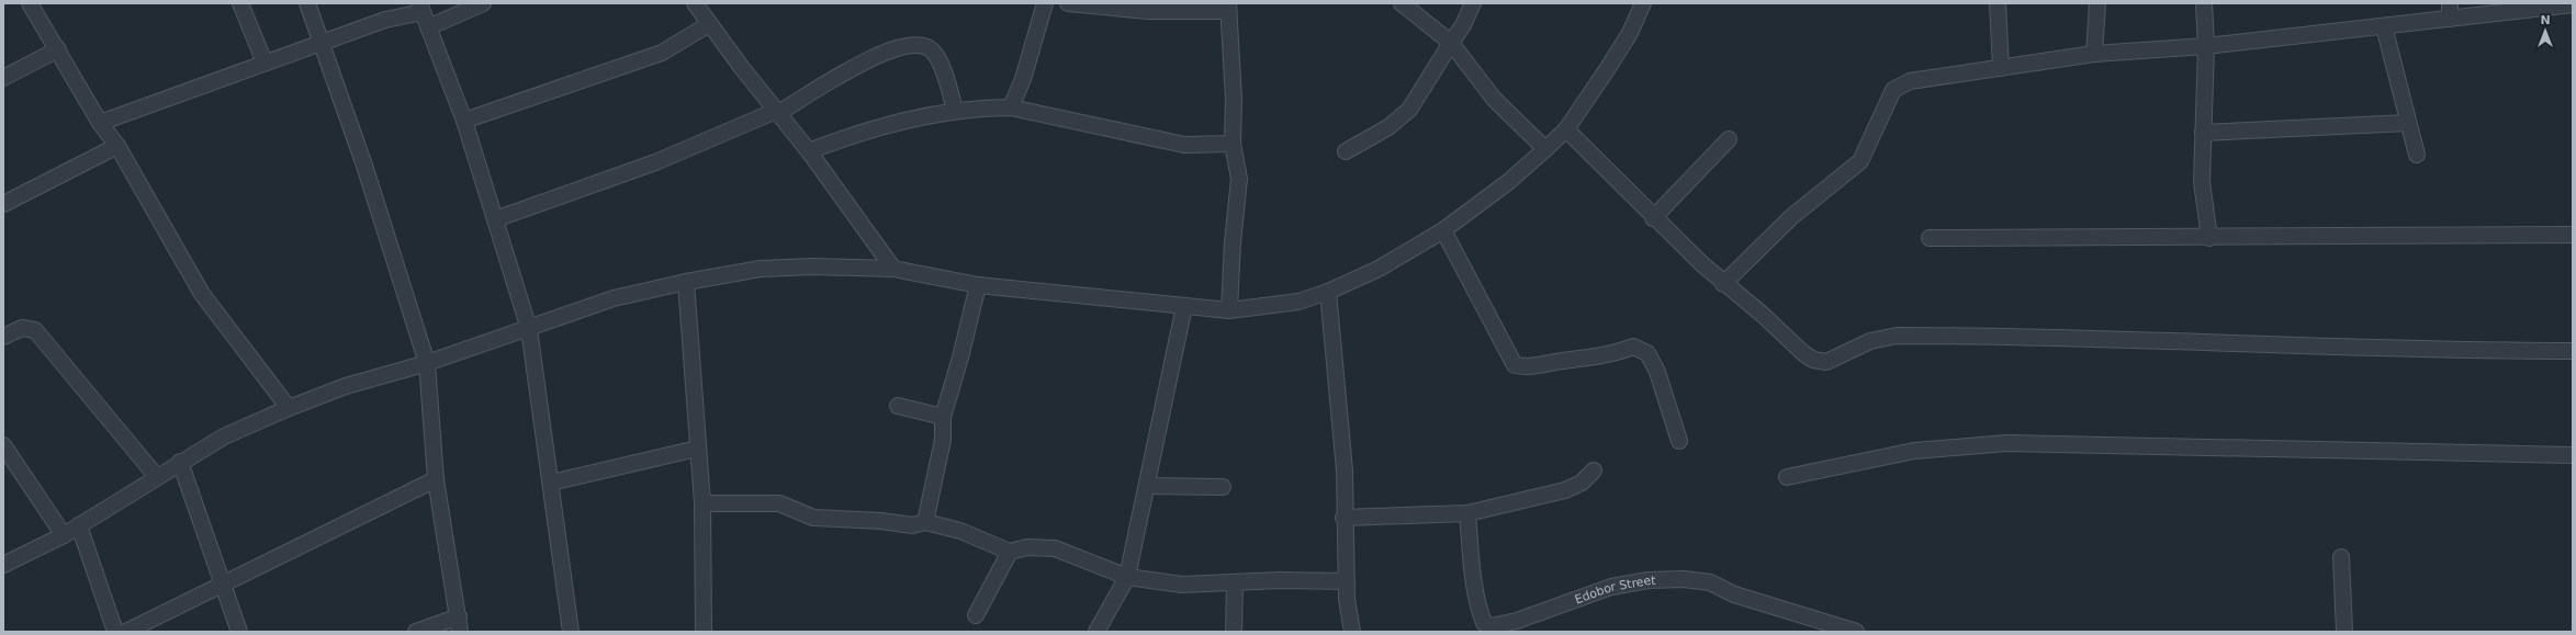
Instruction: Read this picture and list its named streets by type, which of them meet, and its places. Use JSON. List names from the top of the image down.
{
  "streets": {
    "street": ["Edobor Street"]
  },
  "north": "top"
}
